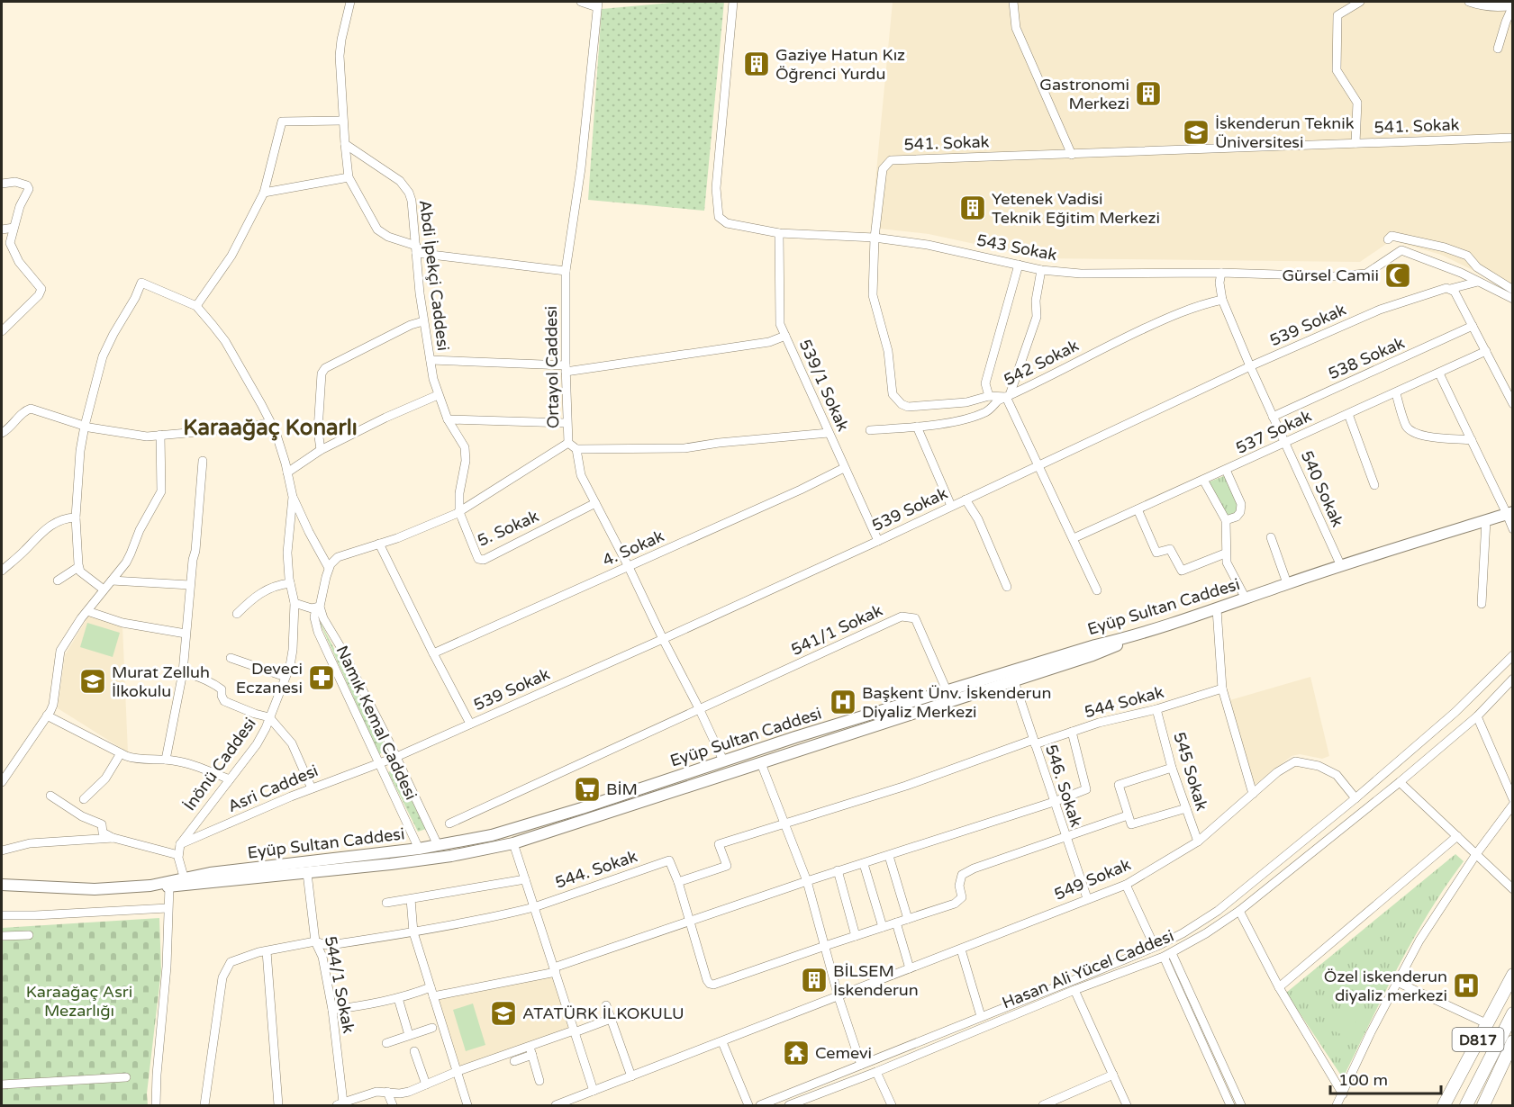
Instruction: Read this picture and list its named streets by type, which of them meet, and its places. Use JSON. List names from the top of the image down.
{
  "streets": {
    "highway": ["D817"],
    "main road": ["Eyüp Sultan Caddesi"],
    "street": [
      "541. Sokak",
      "543 Sokak",
      "Abdi İpekçi Caddesi",
      "539 Sokak",
      "538 Sokak",
      "542 Sokak",
      "Ortayol Caddesi",
      "539/1 Sokak",
      "537 Sokak",
      "540 Sokak",
      "5. Sokak",
      "4. Sokak",
      "541/1 Sokak",
      "544 Sokak",
      "Namık Kemal Caddesi",
      "İnönü Caddesi",
      "545 Sokak",
      "546. Sokak",
      "Asri Caddesi",
      "544. Sokak",
      "549 Sokak",
      "Hasan Ali Yücel Caddesi",
      "544/1 Sokak"
    ]
  },
  "crossings": [
    ["541. Sokak", "543 Sokak"],
    ["541. Sokak", "542 Sokak"],
    ["543 Sokak", "539 Sokak"],
    ["543 Sokak", "539/1 Sokak"],
    ["543 Sokak", "540 Sokak"],
    ["Abdi İpekçi Caddesi", "5. Sokak"],
    ["539 Sokak", "539/1 Sokak"],
    ["539 Sokak", "540 Sokak"],
    ["539 Sokak", "Namık Kemal Caddesi"],
    ["539 Sokak", "Asri Caddesi"],
    ["538 Sokak", "540 Sokak"],
    ["542 Sokak", "540 Sokak"],
    ["539/1 Sokak", "4. Sokak"],
    ["537 Sokak", "540 Sokak"],
    ["540 Sokak", "Eyüp Sultan Caddesi"],
    ["Eyüp Sultan Caddesi", "541/1 Sokak"],
    ["Eyüp Sultan Caddesi", "Namık Kemal Caddesi"],
    ["Eyüp Sultan Caddesi", "İnönü Caddesi"],
    ["544 Sokak", "545 Sokak"],
    ["544 Sokak", "546. Sokak"],
    ["Namık Kemal Caddesi", "Asri Caddesi"],
    ["İnönü Caddesi", "Asri Caddesi"],
    ["545 Sokak", "549 Sokak"],
    ["546. Sokak", "549 Sokak"],
    ["544. Sokak", "544/1 Sokak"]
  ],
  "districts": ["Karaağaç Konarlı"],
  "parks": ["Karaağaç Asri Mezarlığı"],
  "places": {
    "building": [
      "Gaziye Hatun Kız Öğrenci Yurdu",
      "Gastronomi Merkezi",
      "Yetenek Vadisi Teknik Eğitim Merkezi",
      "BİLSEM İskenderun"
    ],
    "school or university": ["İskenderun Teknik Üniversitesi", "Murat Zelluh İlkokulu", "ATATÜRK İLKOKULU"],
    "mosque": ["Gürsel Camii"],
    "pharmacy": ["Deveci Eczanesi"],
    "hospital": ["Başkent Ünv. İskenderun Diyaliz Merkezi", "Özel iskenderun diyaliz merkezi"],
    "supermarket": ["BİM"],
    "temple": ["Cemevi"]
  },
  "scale_bar": "100 m"
}
